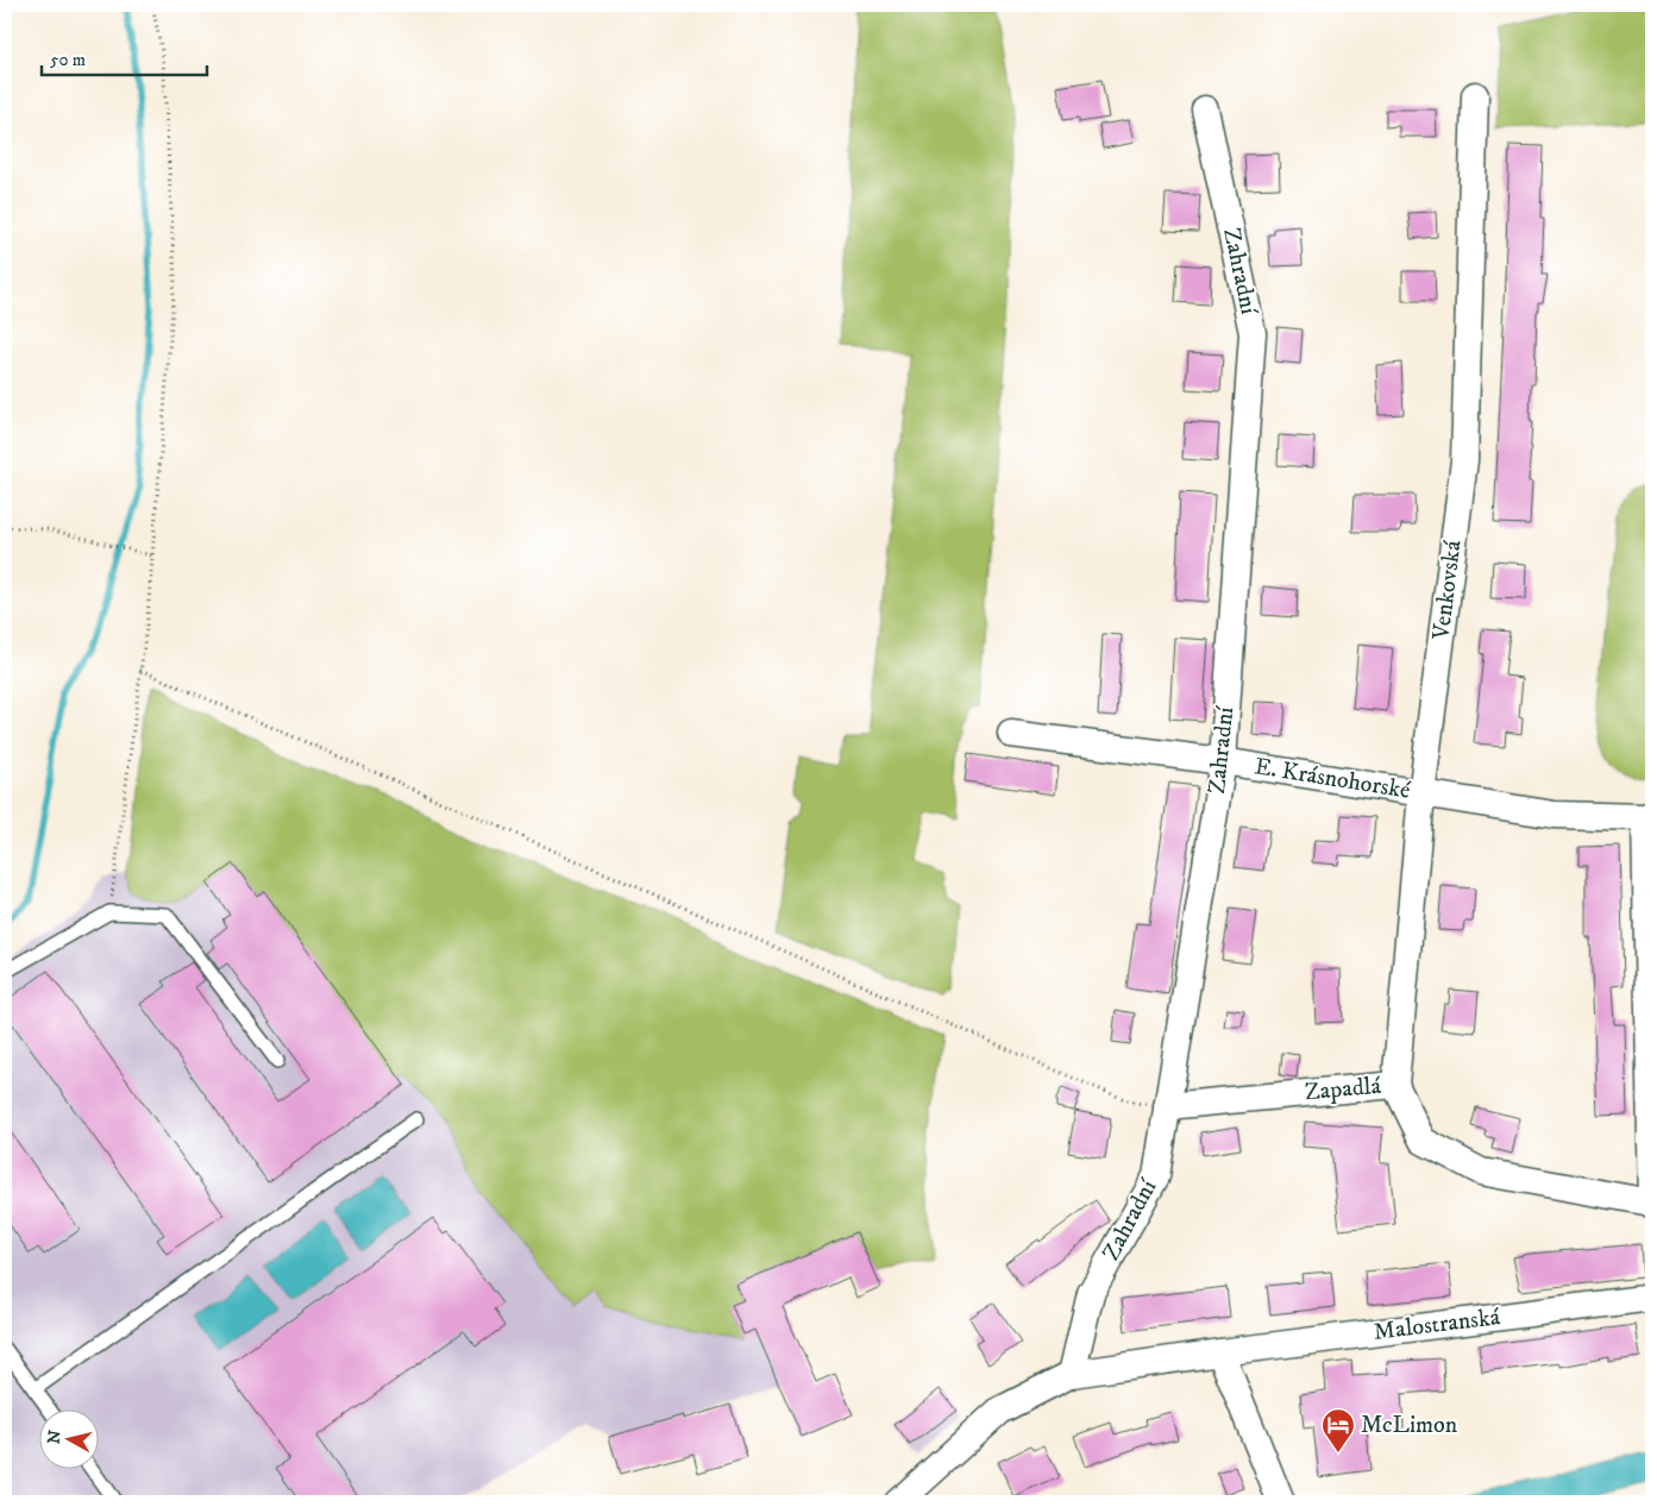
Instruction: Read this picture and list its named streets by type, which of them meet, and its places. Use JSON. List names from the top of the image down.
{
  "streets": {
    "street": [
      "Zahradní",
      "Venkovská",
      "E. Krásnohorské",
      "Zapadlá",
      "Malostranská"
    ]
  },
  "crossings": [
    ["Zahradní", "E. Krásnohorské"],
    ["Zahradní", "Zapadlá"],
    ["Zahradní", "Malostranská"],
    ["Venkovská", "E. Krásnohorské"],
    ["Venkovská", "Zapadlá"]
  ],
  "places": {
    "hotel": ["McLimon"]
  },
  "scale_bar": "50 m",
  "north": "left"
}
